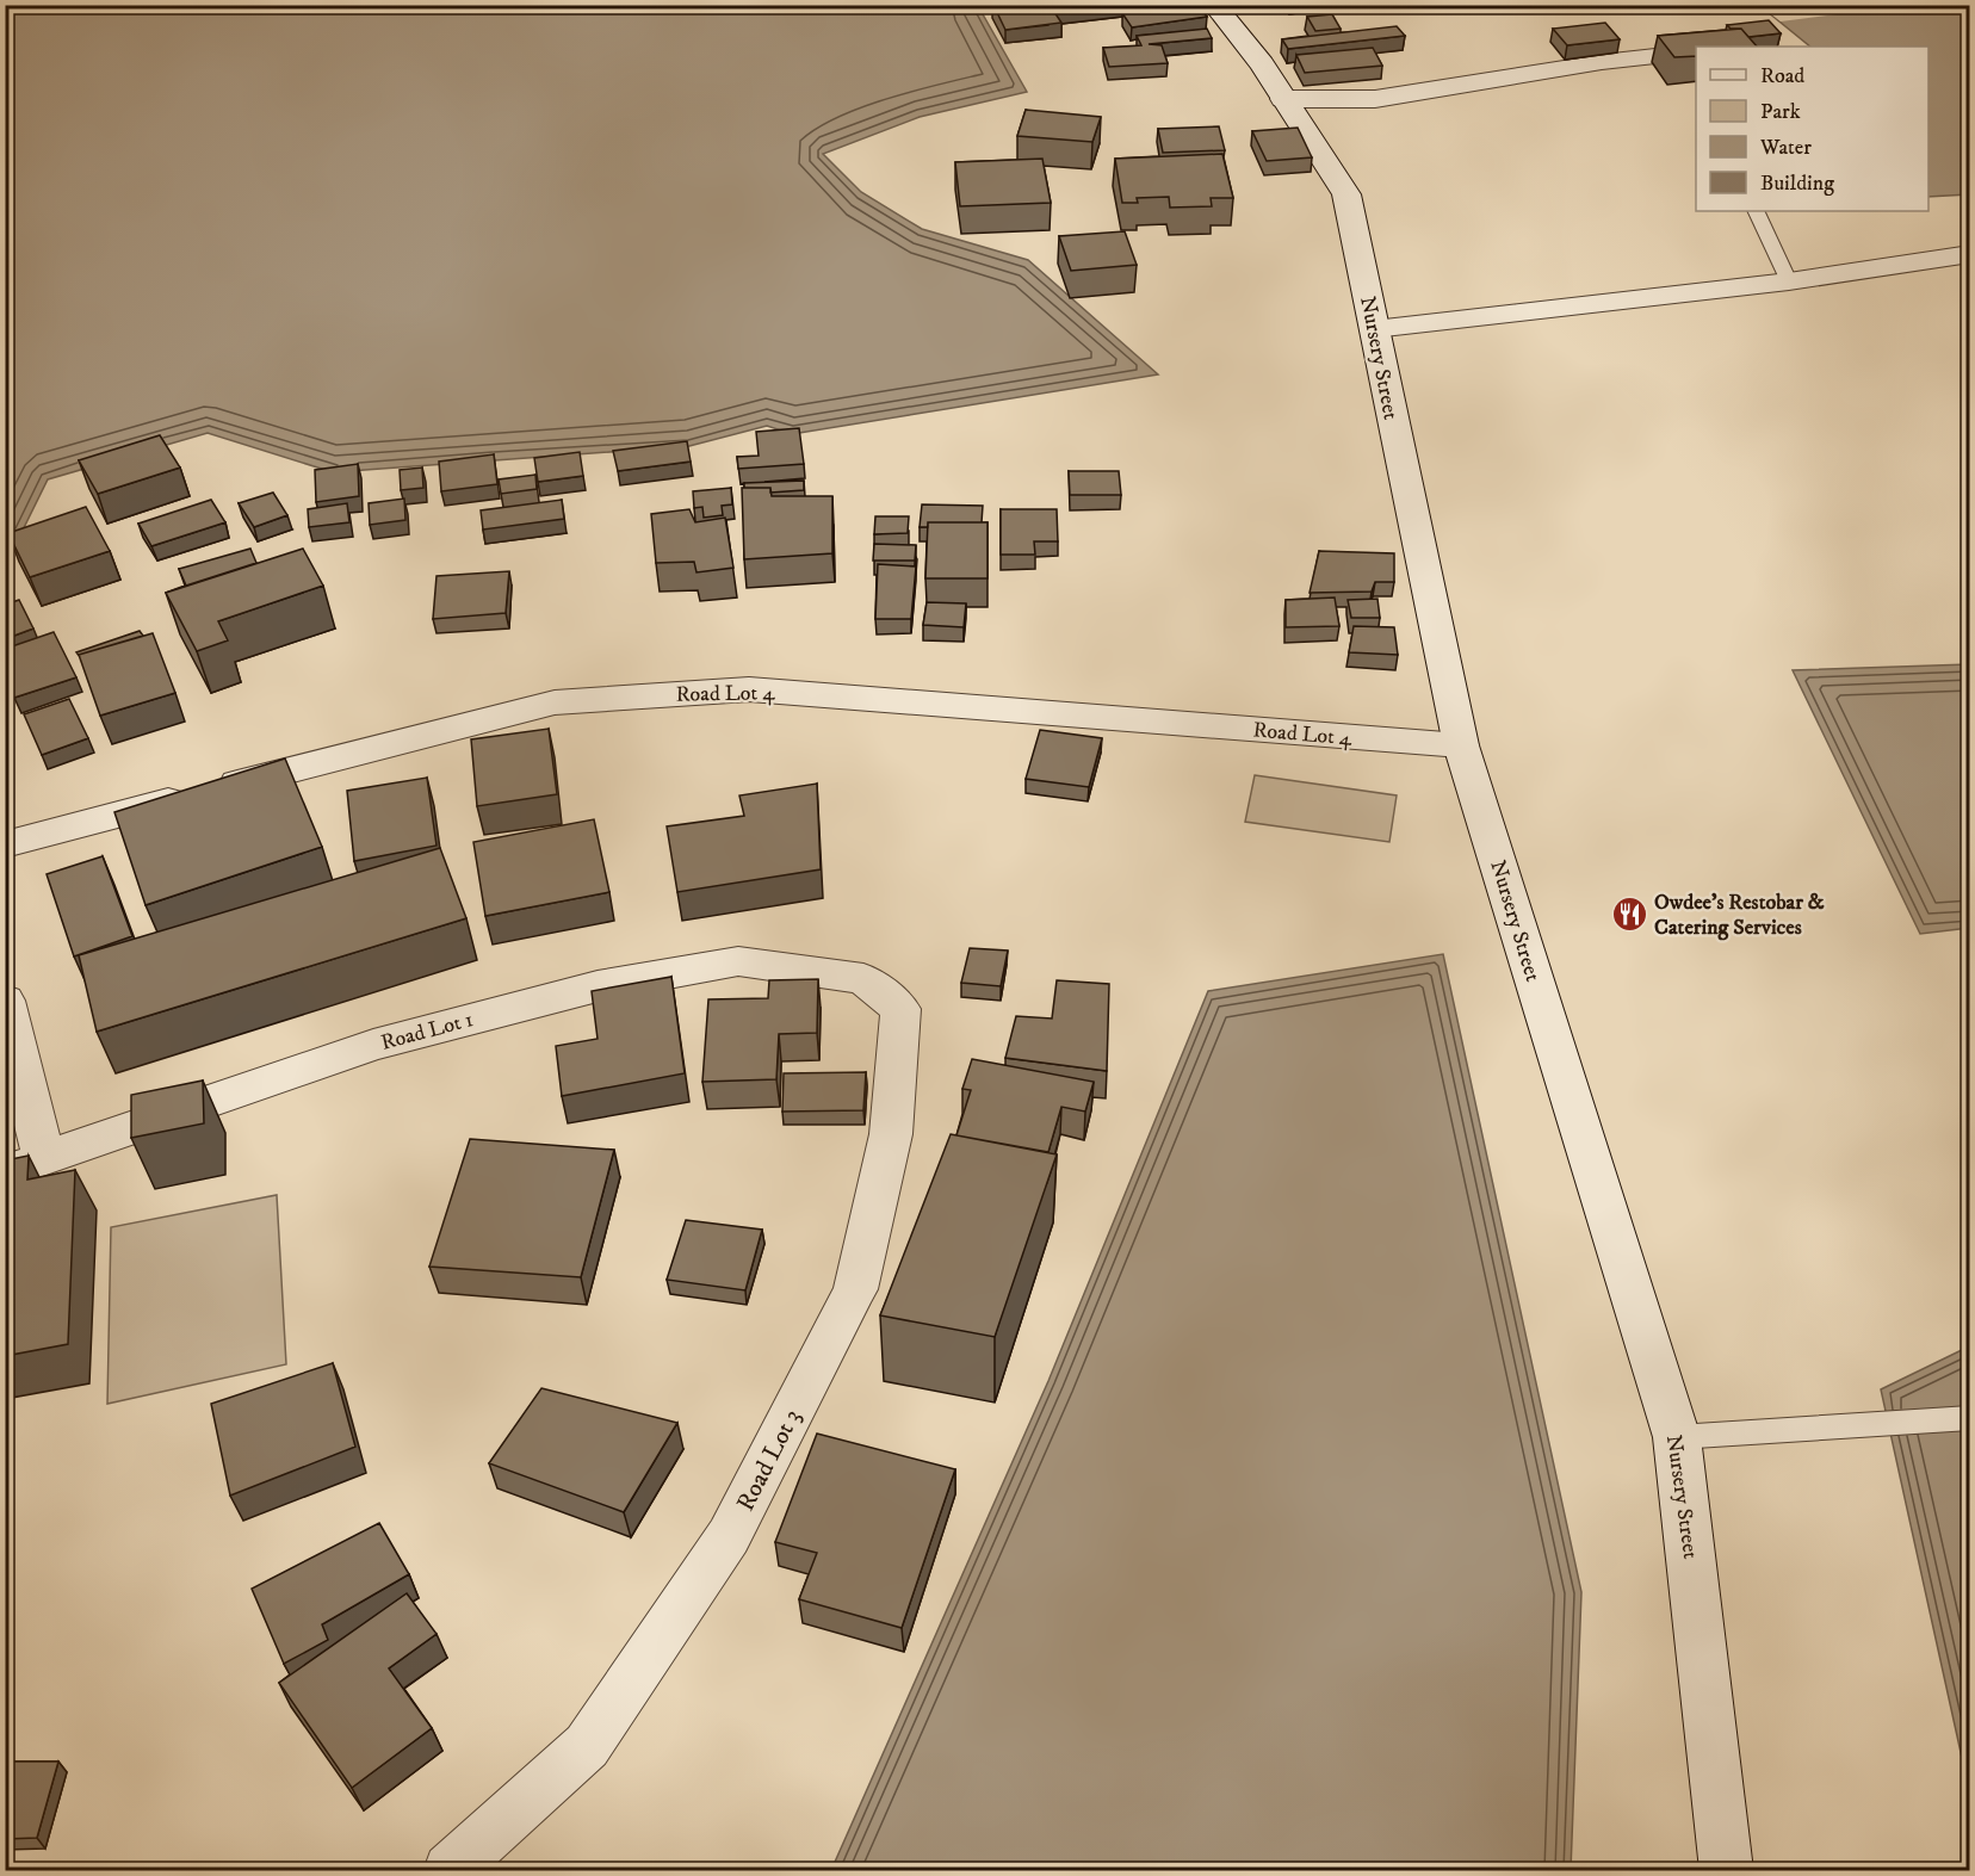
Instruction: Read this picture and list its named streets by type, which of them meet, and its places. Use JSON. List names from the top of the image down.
{
  "streets": {
    "street": [
      "Nursery Street",
      "Road Lot 4",
      "Road Lot 1",
      "Road Lot 3"
    ]
  },
  "crossings": [
    ["Nursery Street", "Road Lot 4"],
    ["Road Lot 1", "Road Lot 3"]
  ],
  "places": {
    "restaurant": ["Owdee’s Restobar & Catering Services"]
  },
  "legend": [
    "Road",
    "Park",
    "Water",
    "Building"
  ]
}
